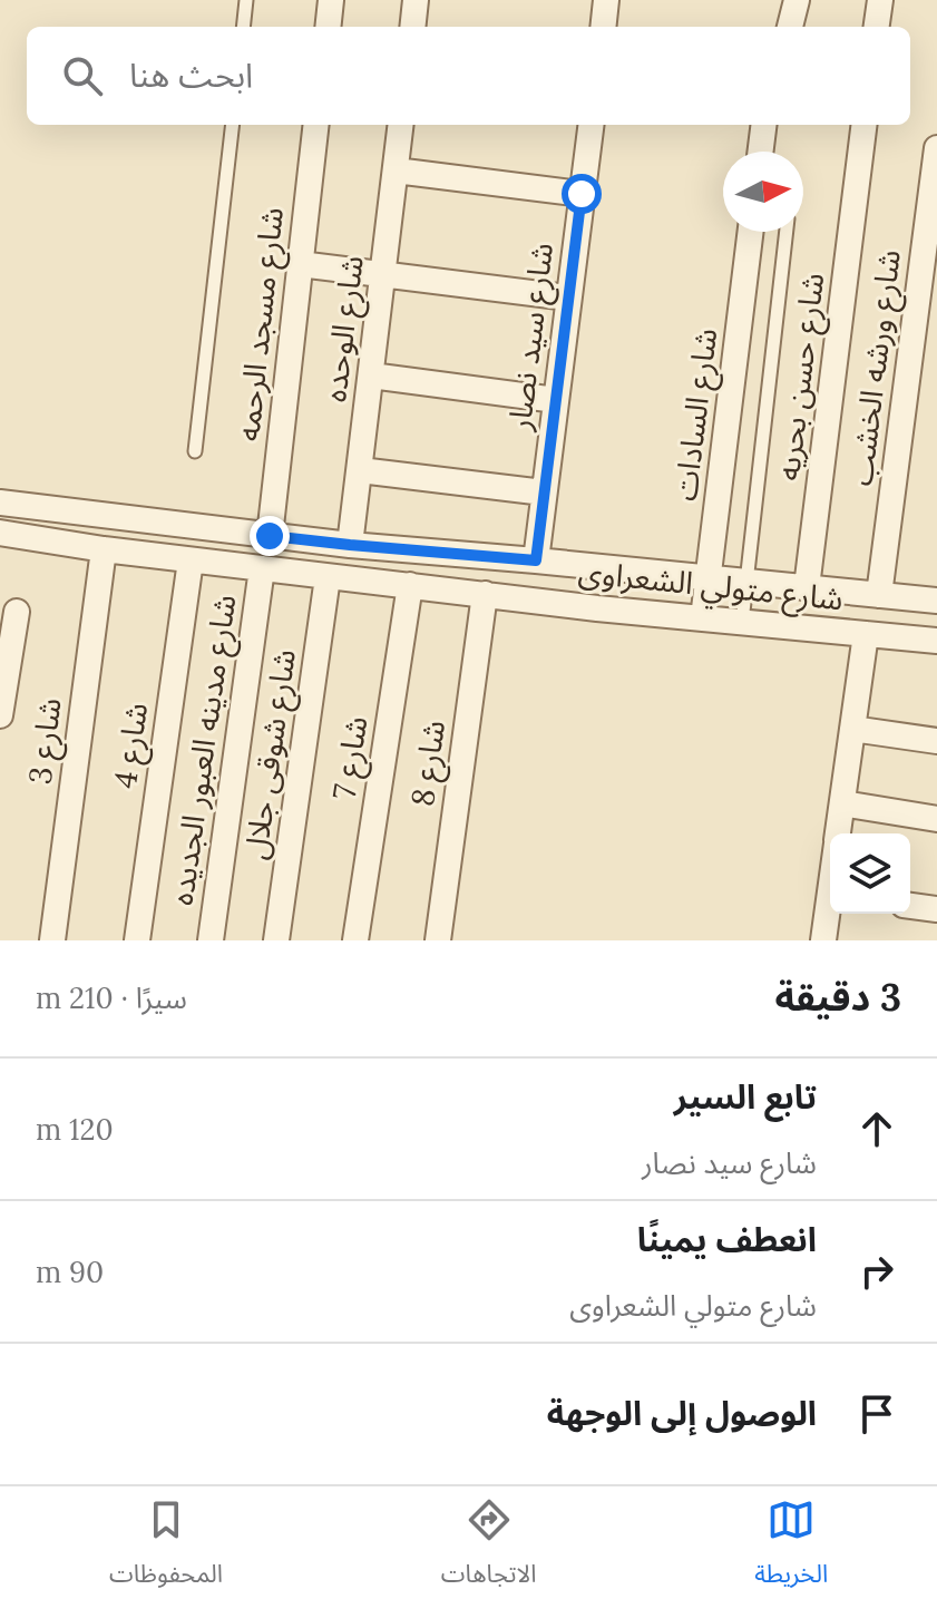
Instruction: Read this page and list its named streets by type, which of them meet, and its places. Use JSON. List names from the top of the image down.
{
  "streets": {
    "street": [
      "شارع مسجد الرحمه",
      "شارع الوحده",
      "شارع سيد نصار",
      "شارع ورشه الخشب",
      "شارع حسن بحريه",
      "شارع السادات",
      "شارع متولي الشعراوى",
      "شارع 3",
      "شارع 4",
      "شارع مدينه العبور الجديده",
      "شارع شوقى جلال",
      "شارع 7",
      "شارع 8"
    ]
  },
  "crossings": [
    ["شارع مسجد الرحمه", "شارع متولي الشعراوى"],
    ["شارع الوحده", "شارع متولي الشعراوى"],
    ["شارع سيد نصار", "شارع متولي الشعراوى"],
    ["شارع ورشه الخشب", "شارع متولي الشعراوى"],
    ["شارع حسن بحريه", "شارع متولي الشعراوى"],
    ["شارع السادات", "شارع متولي الشعراوى"],
    ["شارع متولي الشعراوى", "شارع 3"],
    ["شارع متولي الشعراوى", "شارع 4"],
    ["شارع متولي الشعراوى", "شارع مدينه العبور الجديده"],
    ["شارع متولي الشعراوى", "شارع شوقى جلال"],
    ["شارع متولي الشعراوى", "شارع 7"],
    ["شارع متولي الشعراوى", "شارع 8"]
  ],
  "north": "right",
  "page": {
    "search": "ابحث هنا",
    "heading": ["3 دقيقة", "سيرًا · 210 m"],
    "list": [
      ["تابع السير", "شارع سيد نصار", "120 m"],
      ["انعطف يمينًا", "شارع متولي الشعراوى", "90 m"],
      "الوصول إلى الوجهة"
    ],
    "nav": ["الخريطة", "الاتجاهات", "المحفوظات"]
  }
}
